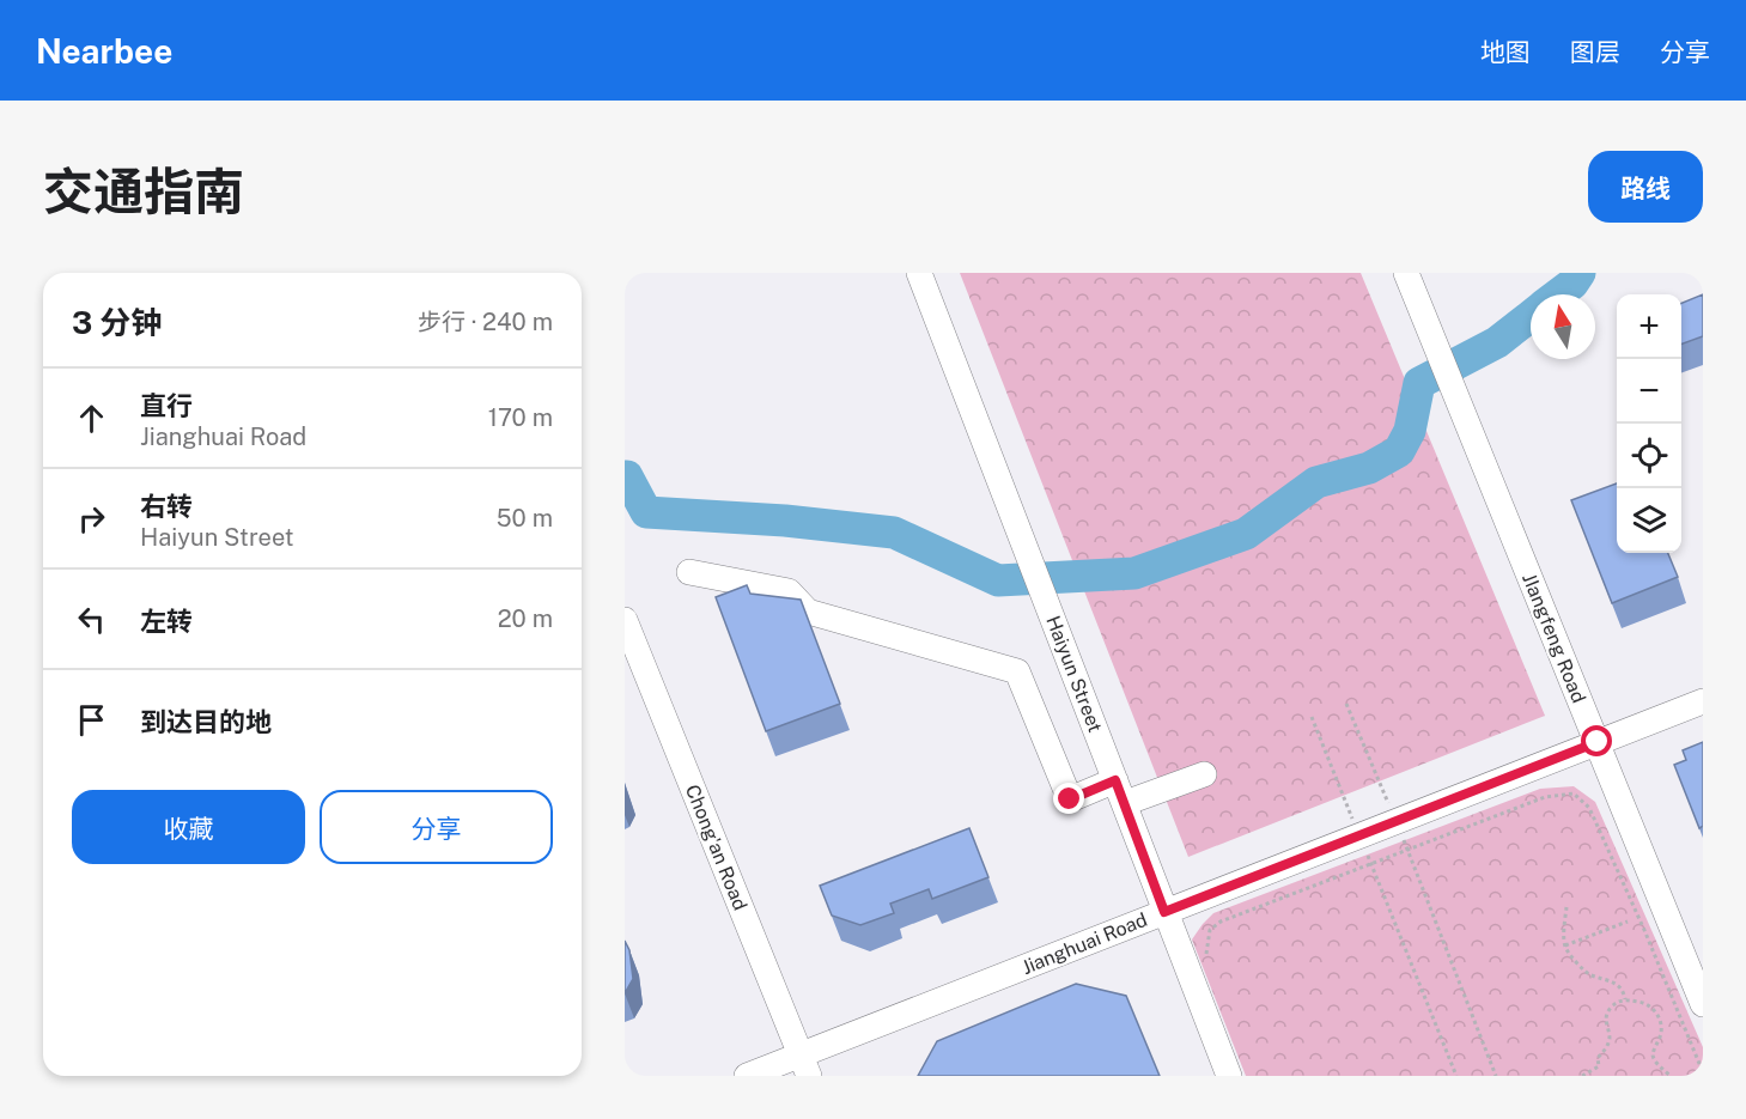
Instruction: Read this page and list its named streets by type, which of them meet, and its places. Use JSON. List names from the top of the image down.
{
  "streets": {
    "street": [
      "JIangfeng Road",
      "Haiyun Street",
      "Chong'an Road",
      "Jianghuai Road"
    ]
  },
  "crossings": [
    ["JIangfeng Road", "Jianghuai Road"],
    ["Haiyun Street", "Jianghuai Road"],
    ["Chong'an Road", "Jianghuai Road"]
  ],
  "north": "top",
  "page": {
    "header": "Nearbee",
    "nav": ["地图", "图层", "分享"],
    "title": "交通指南",
    "buttons": [
      "路线",
      ["收藏", "分享"]
    ],
    "heading": ["3 分钟", "步行 · 240 m"],
    "map_buttons": ["+", "−"],
    "list": [
      ["直行", "Jianghuai Road", "170 m"],
      ["右转", "Haiyun Street", "50 m"],
      ["左转", "20 m"],
      "到达目的地"
    ]
  }
}
